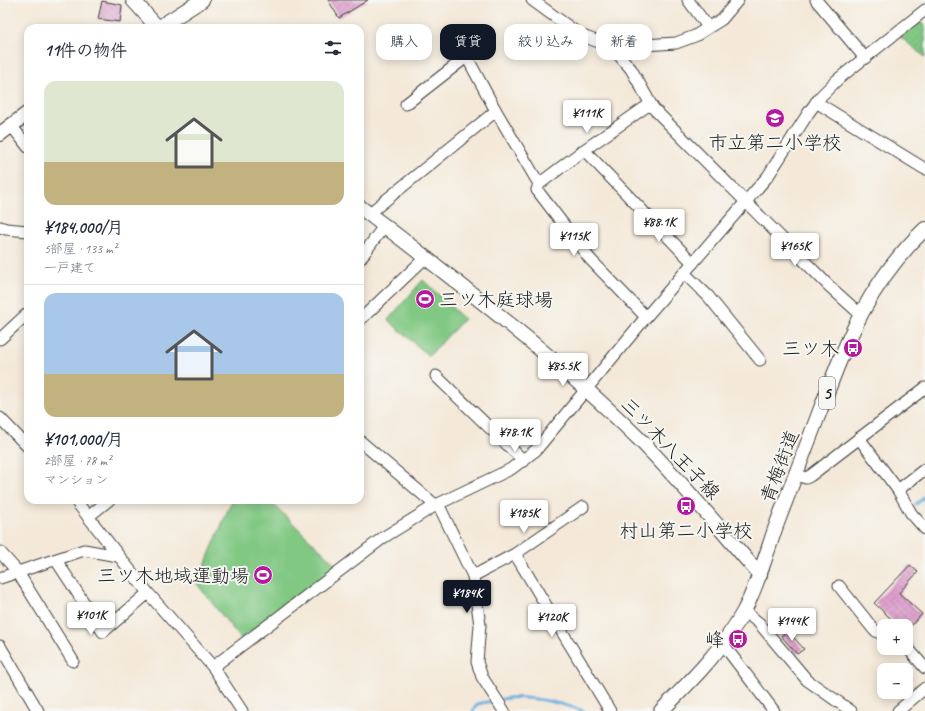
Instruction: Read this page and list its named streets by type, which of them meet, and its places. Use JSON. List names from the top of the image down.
{
  "streets": {
    "main road": ["5", "三ツ木八王子線", "青梅街道"]
  },
  "crossings": [
    ["三ツ木八王子線", "青梅街道"]
  ],
  "places": {
    "school or university": ["市立第二小学校"],
    "sports": ["三ツ木庭球場", "三ツ木地域運動場"],
    "bus stop": ["三ツ木", "村山第二小学校", "峰"]
  },
  "page": {
    "chip": [
      "購入",
      "賃貸",
      "絞り込み",
      "新着"
    ],
    "heading": "11件の物件",
    "list": [
      {
        "name": "¥184,000/月",
        "note": "5部屋 · 133 m² · 一戸建て"
      },
      {
        "name": "¥101,000/月",
        "note": "2部屋 · 78 m² · マンション"
      }
    ],
    "price": [
      "¥111K",
      "¥88.1K",
      "¥115K",
      "¥165K",
      "¥85.5K",
      "¥78.1K",
      "¥185K",
      "¥184K",
      "¥101K",
      "¥120K",
      "¥144K"
    ],
    "map_buttons": ["+", "−"]
  }
}
